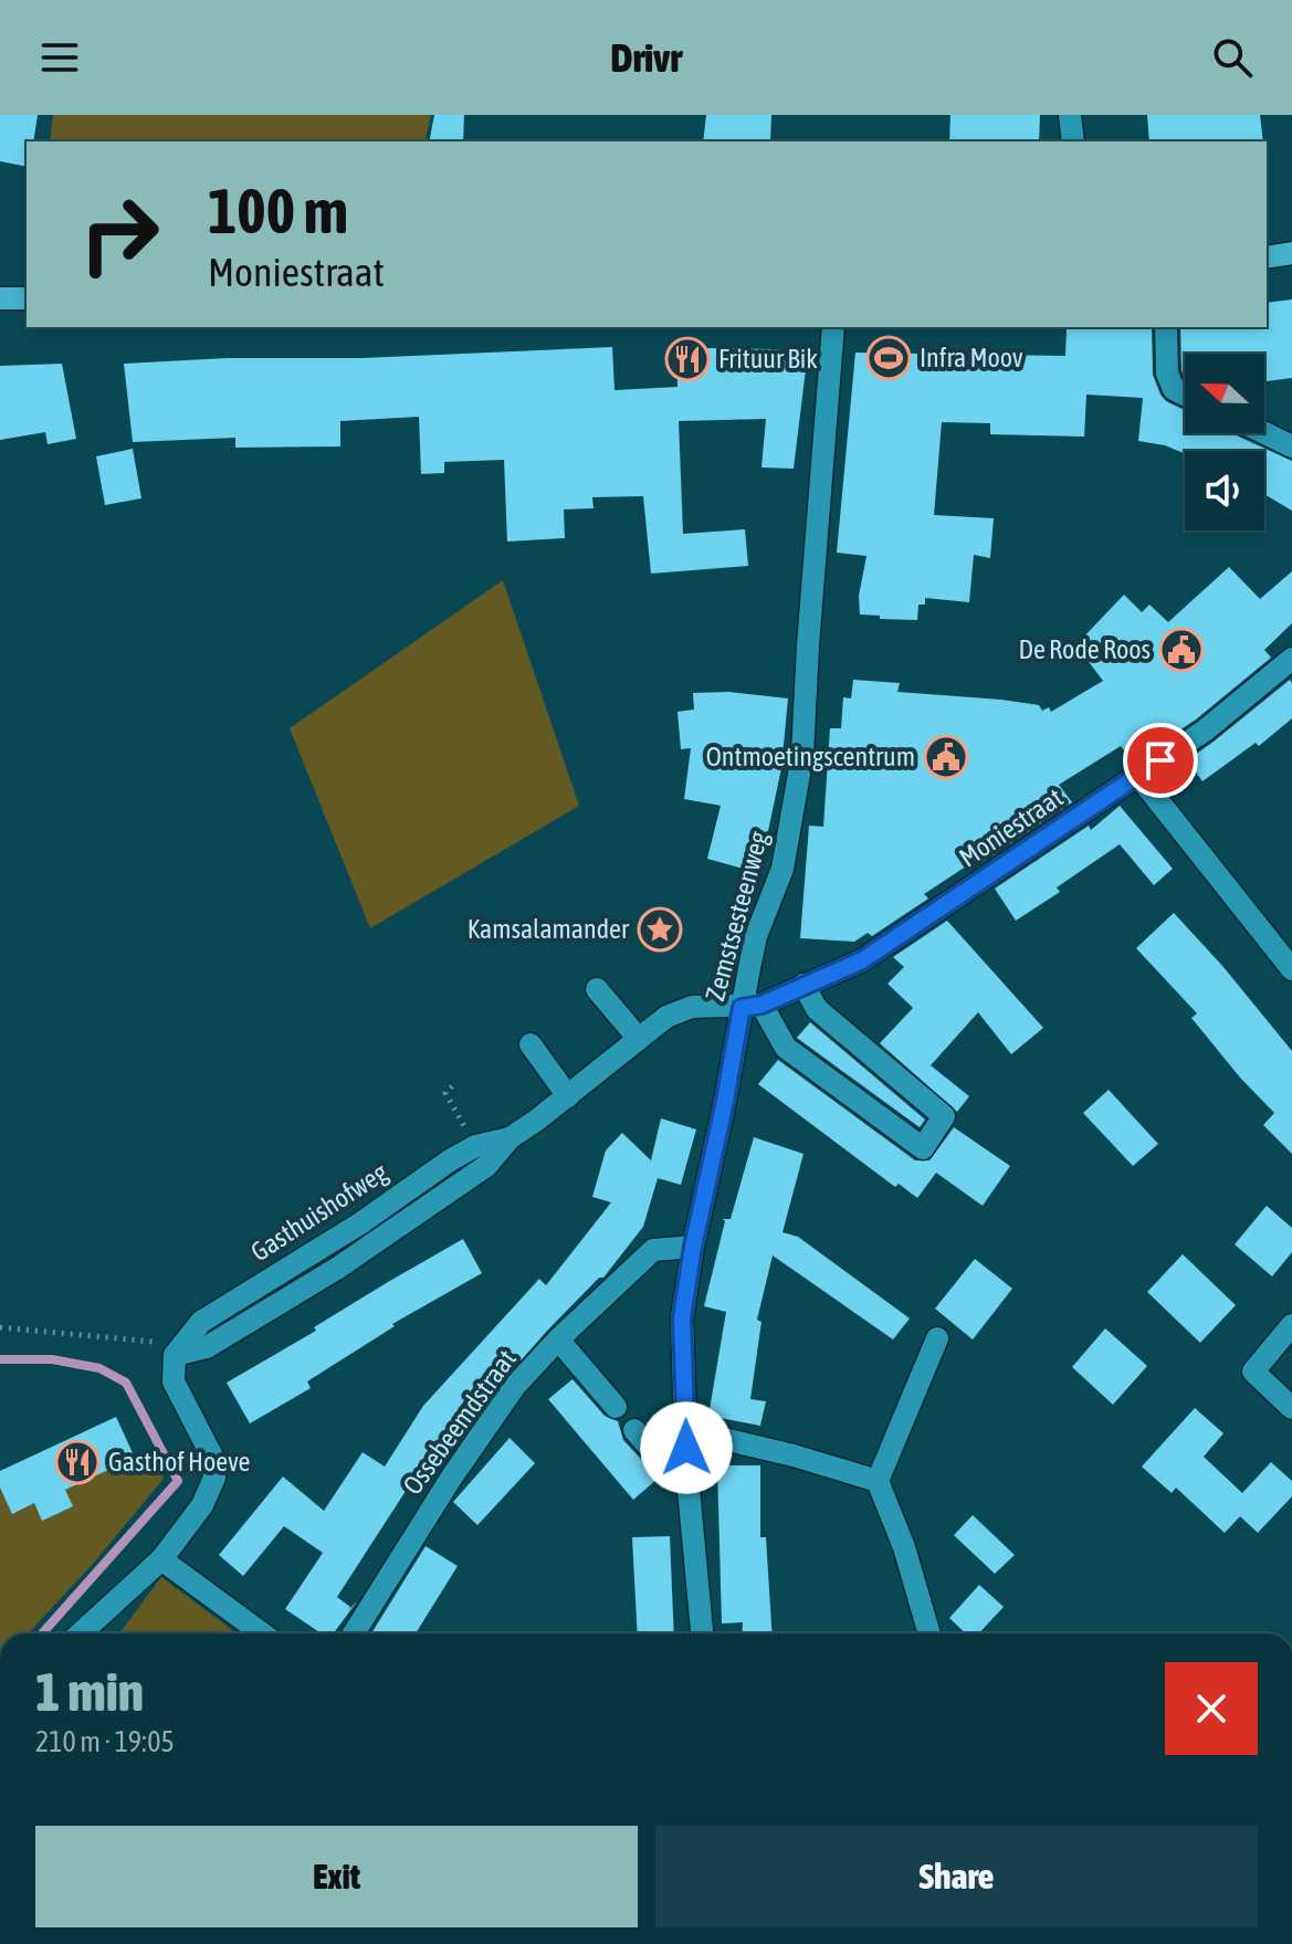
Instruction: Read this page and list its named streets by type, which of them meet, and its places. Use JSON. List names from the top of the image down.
{
  "streets": {
    "street": [
      "Moniestraat",
      "Zemstsesteenweg",
      "Gasthuishofweg",
      "Ossebeemdstraat"
    ]
  },
  "crossings": [
    ["Moniestraat", "Zemstsesteenweg"],
    ["Moniestraat", "Gasthuishofweg"],
    ["Zemstsesteenweg", "Gasthuishofweg"],
    ["Zemstsesteenweg", "Ossebeemdstraat"]
  ],
  "places": {
    "sports": ["Infra Moov"],
    "restaurant": ["Frituur Bik", "Gasthof Hoeve"],
    "public building": ["De Rode Roos", "Ontmoetingscentrum"],
    "place": ["Kamsalamander"]
  },
  "north": "left",
  "page": {
    "header": "Drivr",
    "turn": ["100 m", "Moniestraat"],
    "heading": ["1 min", "210 m · 19:05"],
    "buttons": ["Exit", "Share"]
  }
}
